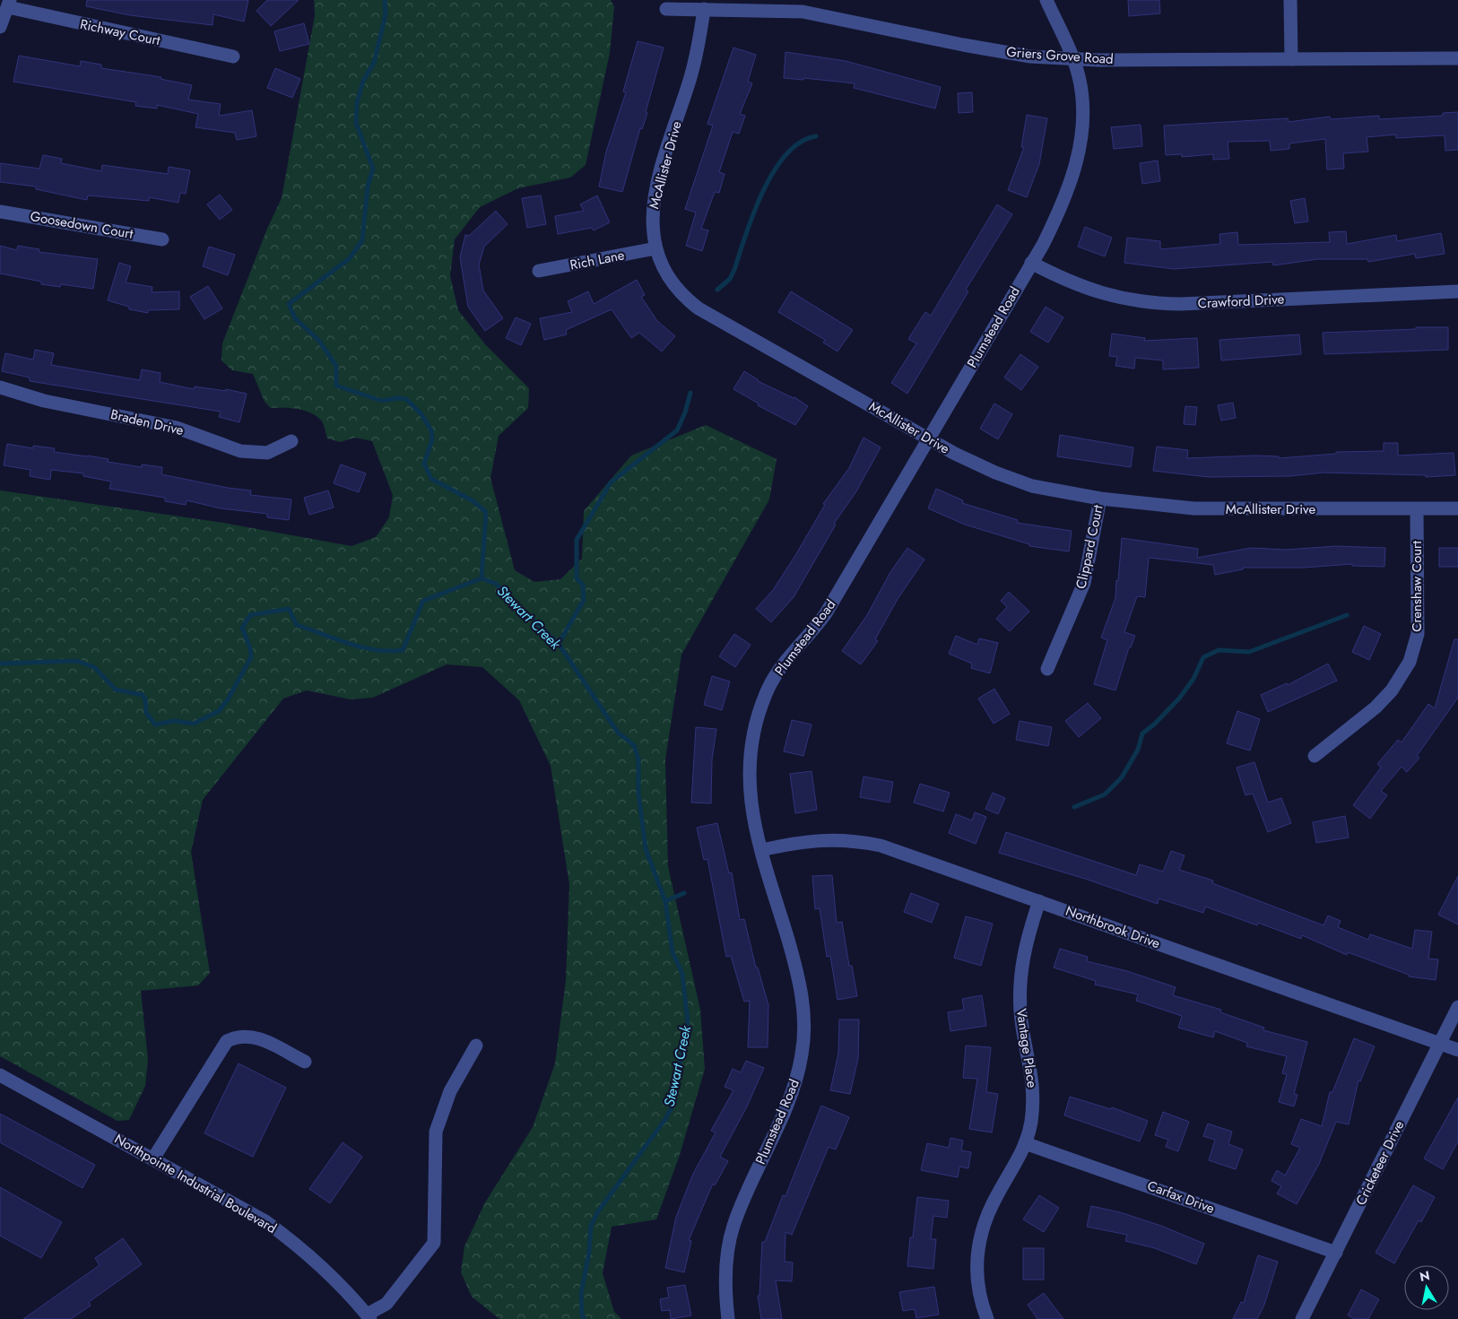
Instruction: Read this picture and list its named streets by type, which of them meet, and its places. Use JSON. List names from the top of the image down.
{
  "streets": {
    "street": [
      "Richway Court",
      "Griers Grove Road",
      "McAllister Drive",
      "Goosedown Court",
      "Rich Lane",
      "Crawford Drive",
      "Plumstead Road",
      "Braden Drive",
      "Clippard Court",
      "Crenshaw Court",
      "Northbrook Drive",
      "Vantage Place",
      "Cricketeer Drive",
      "Northpointe Industrial Boulevard",
      "Carfax Drive"
    ]
  },
  "crossings": [
    ["Griers Grove Road", "McAllister Drive"],
    ["Griers Grove Road", "Plumstead Road"],
    ["McAllister Drive", "Rich Lane"],
    ["McAllister Drive", "Plumstead Road"],
    ["McAllister Drive", "Clippard Court"],
    ["McAllister Drive", "Crenshaw Court"],
    ["Crawford Drive", "Plumstead Road"],
    ["Plumstead Road", "Northbrook Drive"],
    ["Northbrook Drive", "Vantage Place"],
    ["Northbrook Drive", "Cricketeer Drive"],
    ["Vantage Place", "Carfax Drive"],
    ["Cricketeer Drive", "Carfax Drive"]
  ],
  "water": ["Stewart Creek"],
  "north": "top"
}
